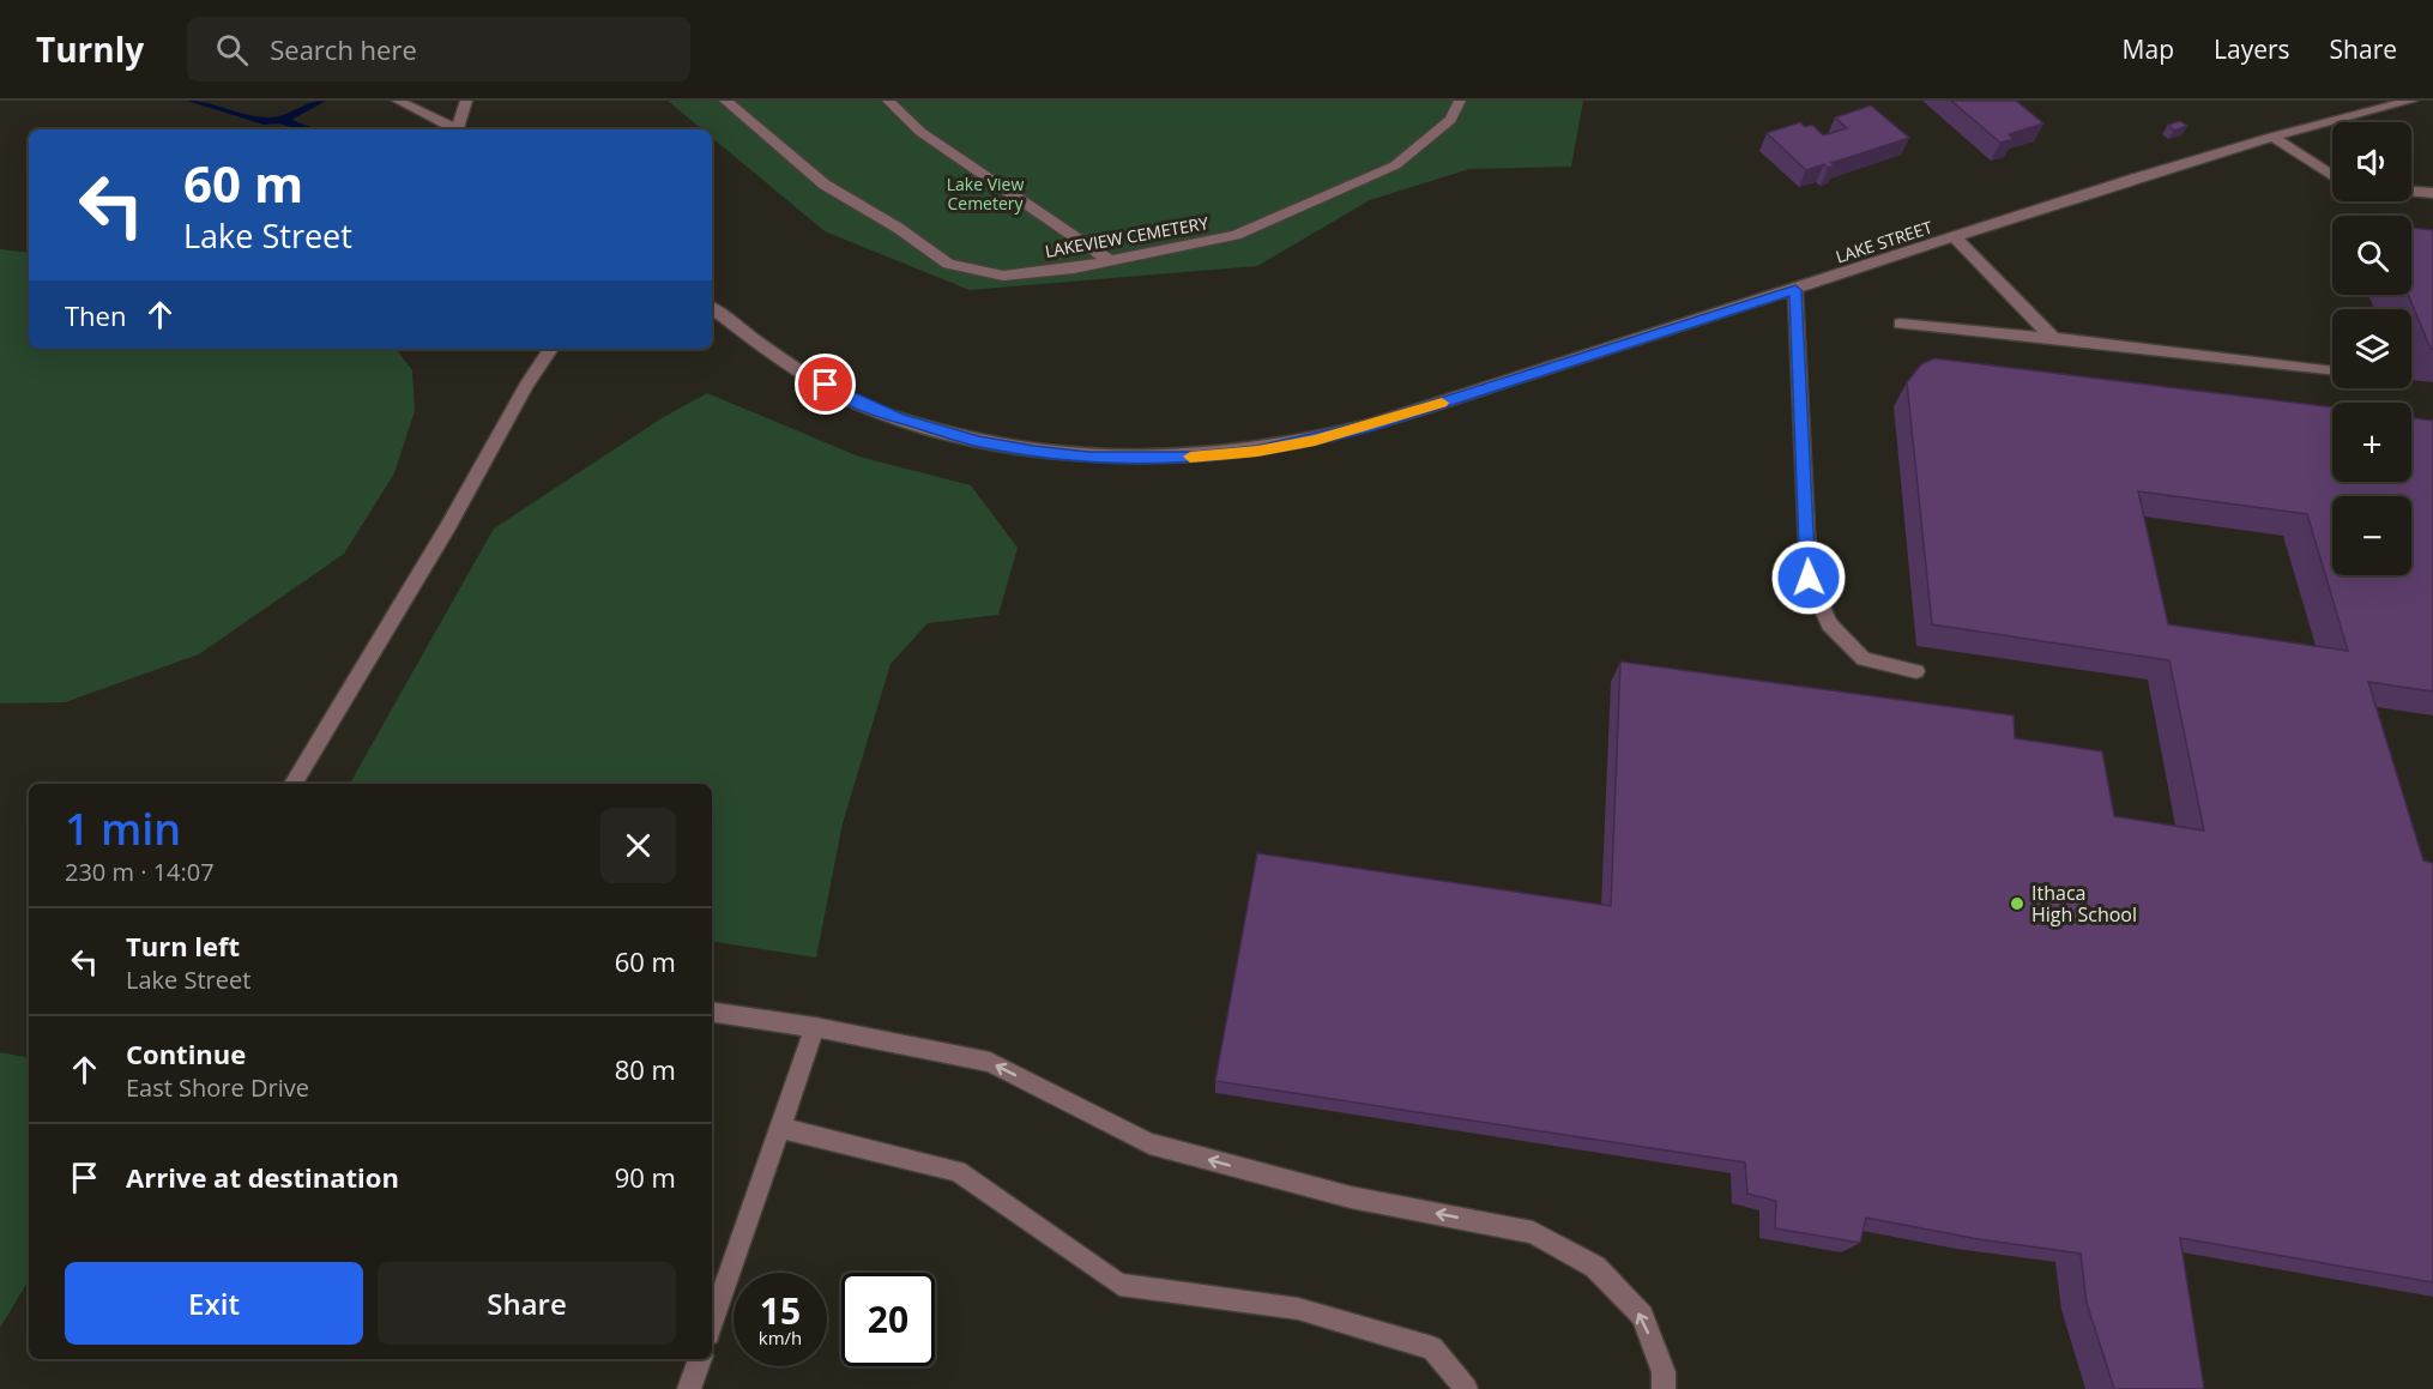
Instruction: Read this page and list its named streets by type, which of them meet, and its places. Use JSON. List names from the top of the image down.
{
  "streets": {
    "street": ["LAKEVIEW CEMETERY", "LAKE STREET"]
  },
  "parks": ["Lake View Cemetery"],
  "places": ["Ithaca High School"],
  "page": {
    "header": "Turnly",
    "search": "Search here",
    "nav": ["Map", "Layers", "Share"],
    "map_buttons": ["+", "−"],
    "turn": ["60 m", "Lake Street"],
    "then": "Then",
    "heading": ["1 min", "230 m · 14:07"],
    "list": [
      {
        "name": "Turn left",
        "note": "Lake Street",
        "value": "60 m"
      },
      {
        "name": "Continue",
        "note": "East Shore Drive",
        "value": "80 m"
      },
      {
        "name": "Arrive at destination",
        "value": "90 m"
      }
    ],
    "buttons": ["Exit", "Share"],
    "speed": "15 km/h",
    "limit": "20"
  }
}
